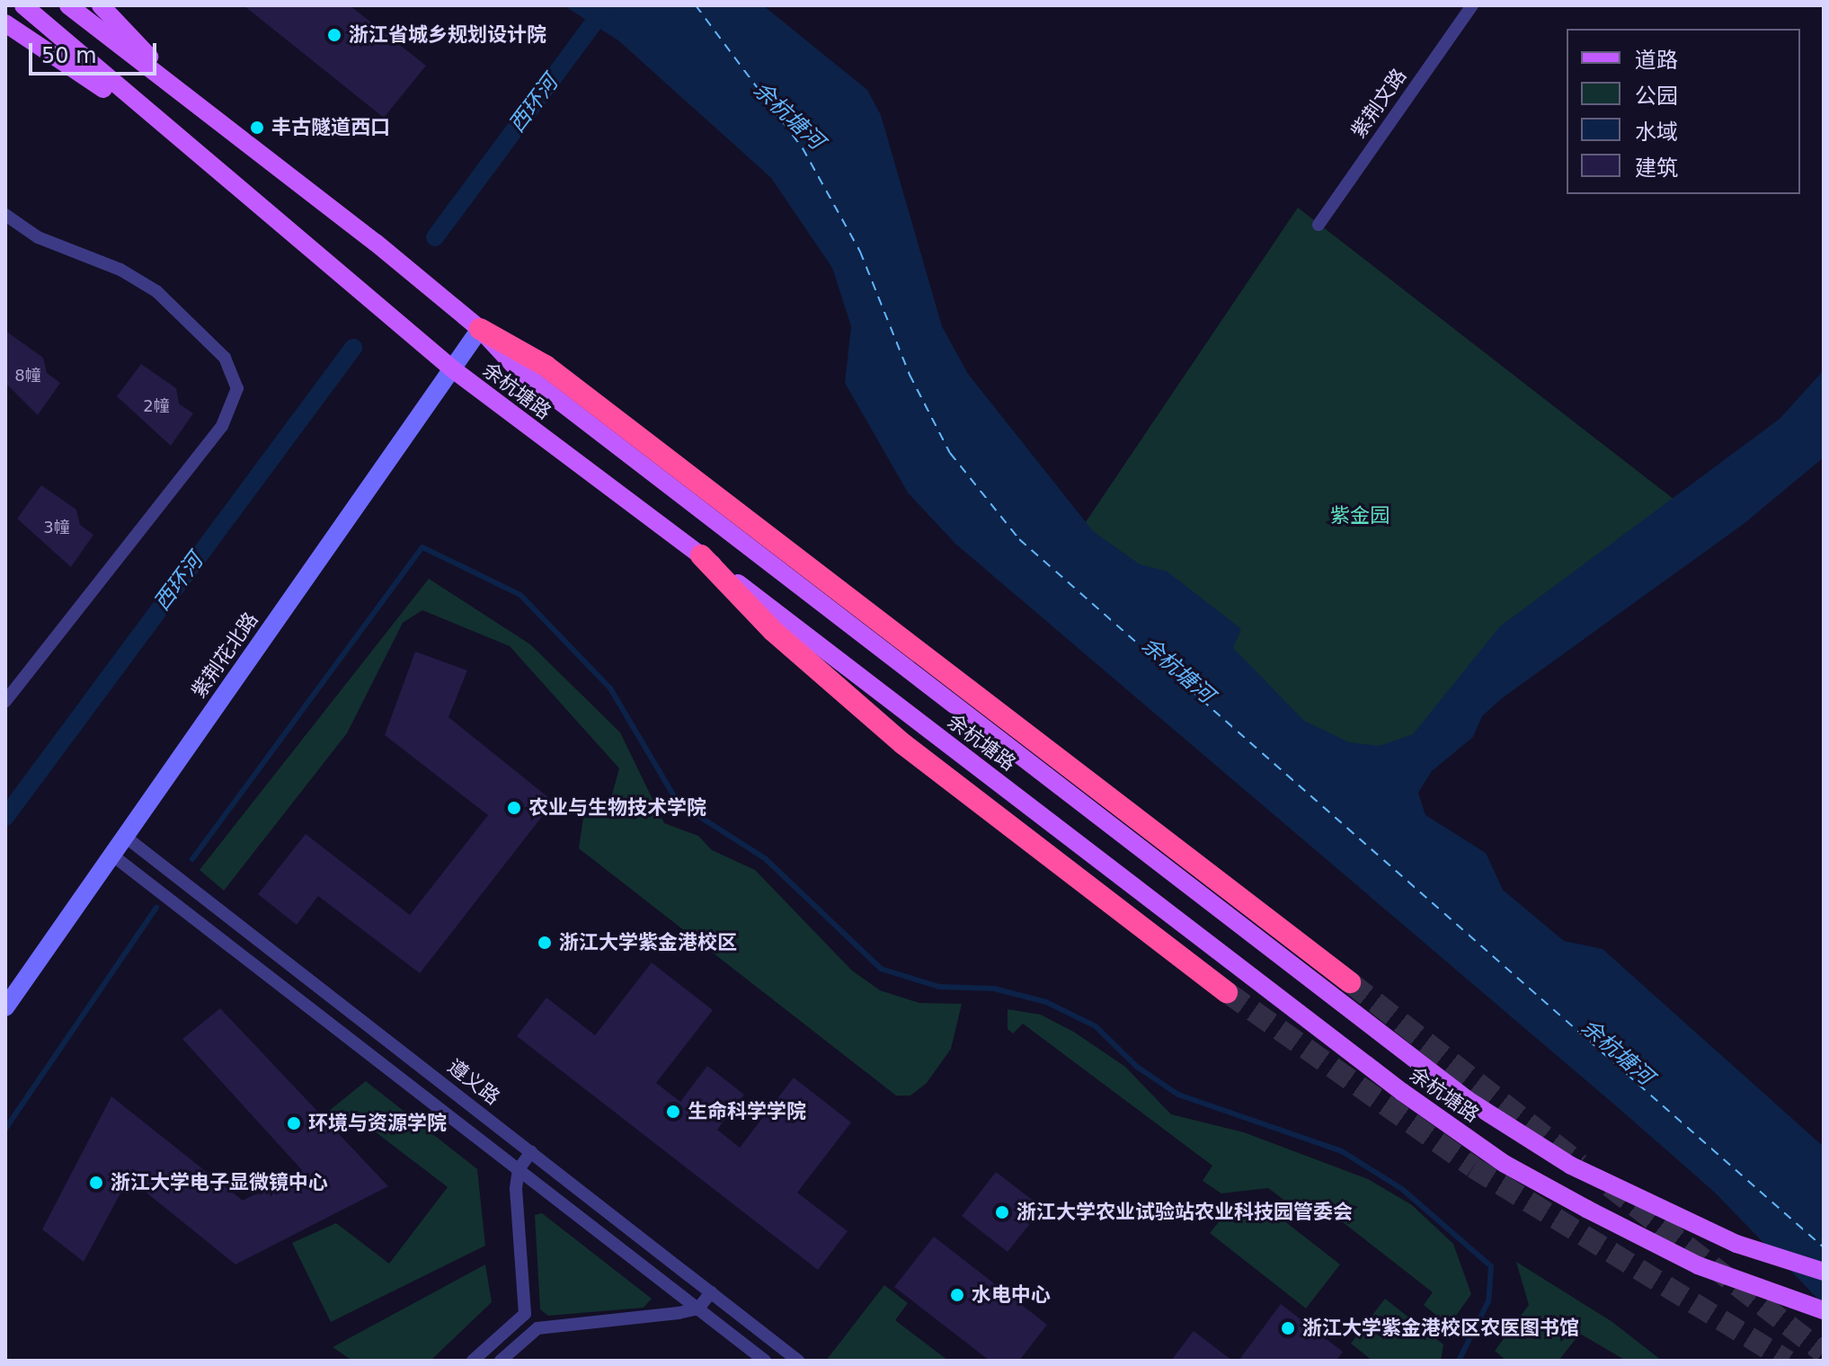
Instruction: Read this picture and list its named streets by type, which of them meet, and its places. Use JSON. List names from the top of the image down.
{
  "streets": {
    "main road": ["余杭塘路", "紫荆花北路"],
    "street": ["紫荆文路", "遵义路"]
  },
  "crossings": [
    ["余杭塘路", "紫荆花北路"],
    ["紫荆花北路", "遵义路"]
  ],
  "water": ["西环河", "余杭塘河"],
  "parks": ["紫金园"],
  "places": [
    "浙江省城乡规划设计院",
    "丰古隧道西口",
    "农业与生物技术学院",
    "浙江大学紫金港校区",
    "生命科学学院",
    "环境与资源学院",
    "浙江大学电子显微镜中心",
    "浙江大学农业试验站农业科技园管委会",
    "水电中心",
    "浙江大学紫金港校区农医图书馆"
  ],
  "house_numbers": ["8幢", "2幢", "3幢"],
  "legend": [
    "道路",
    "公园",
    "水域",
    "建筑"
  ],
  "scale_bar": "50 m"
}
